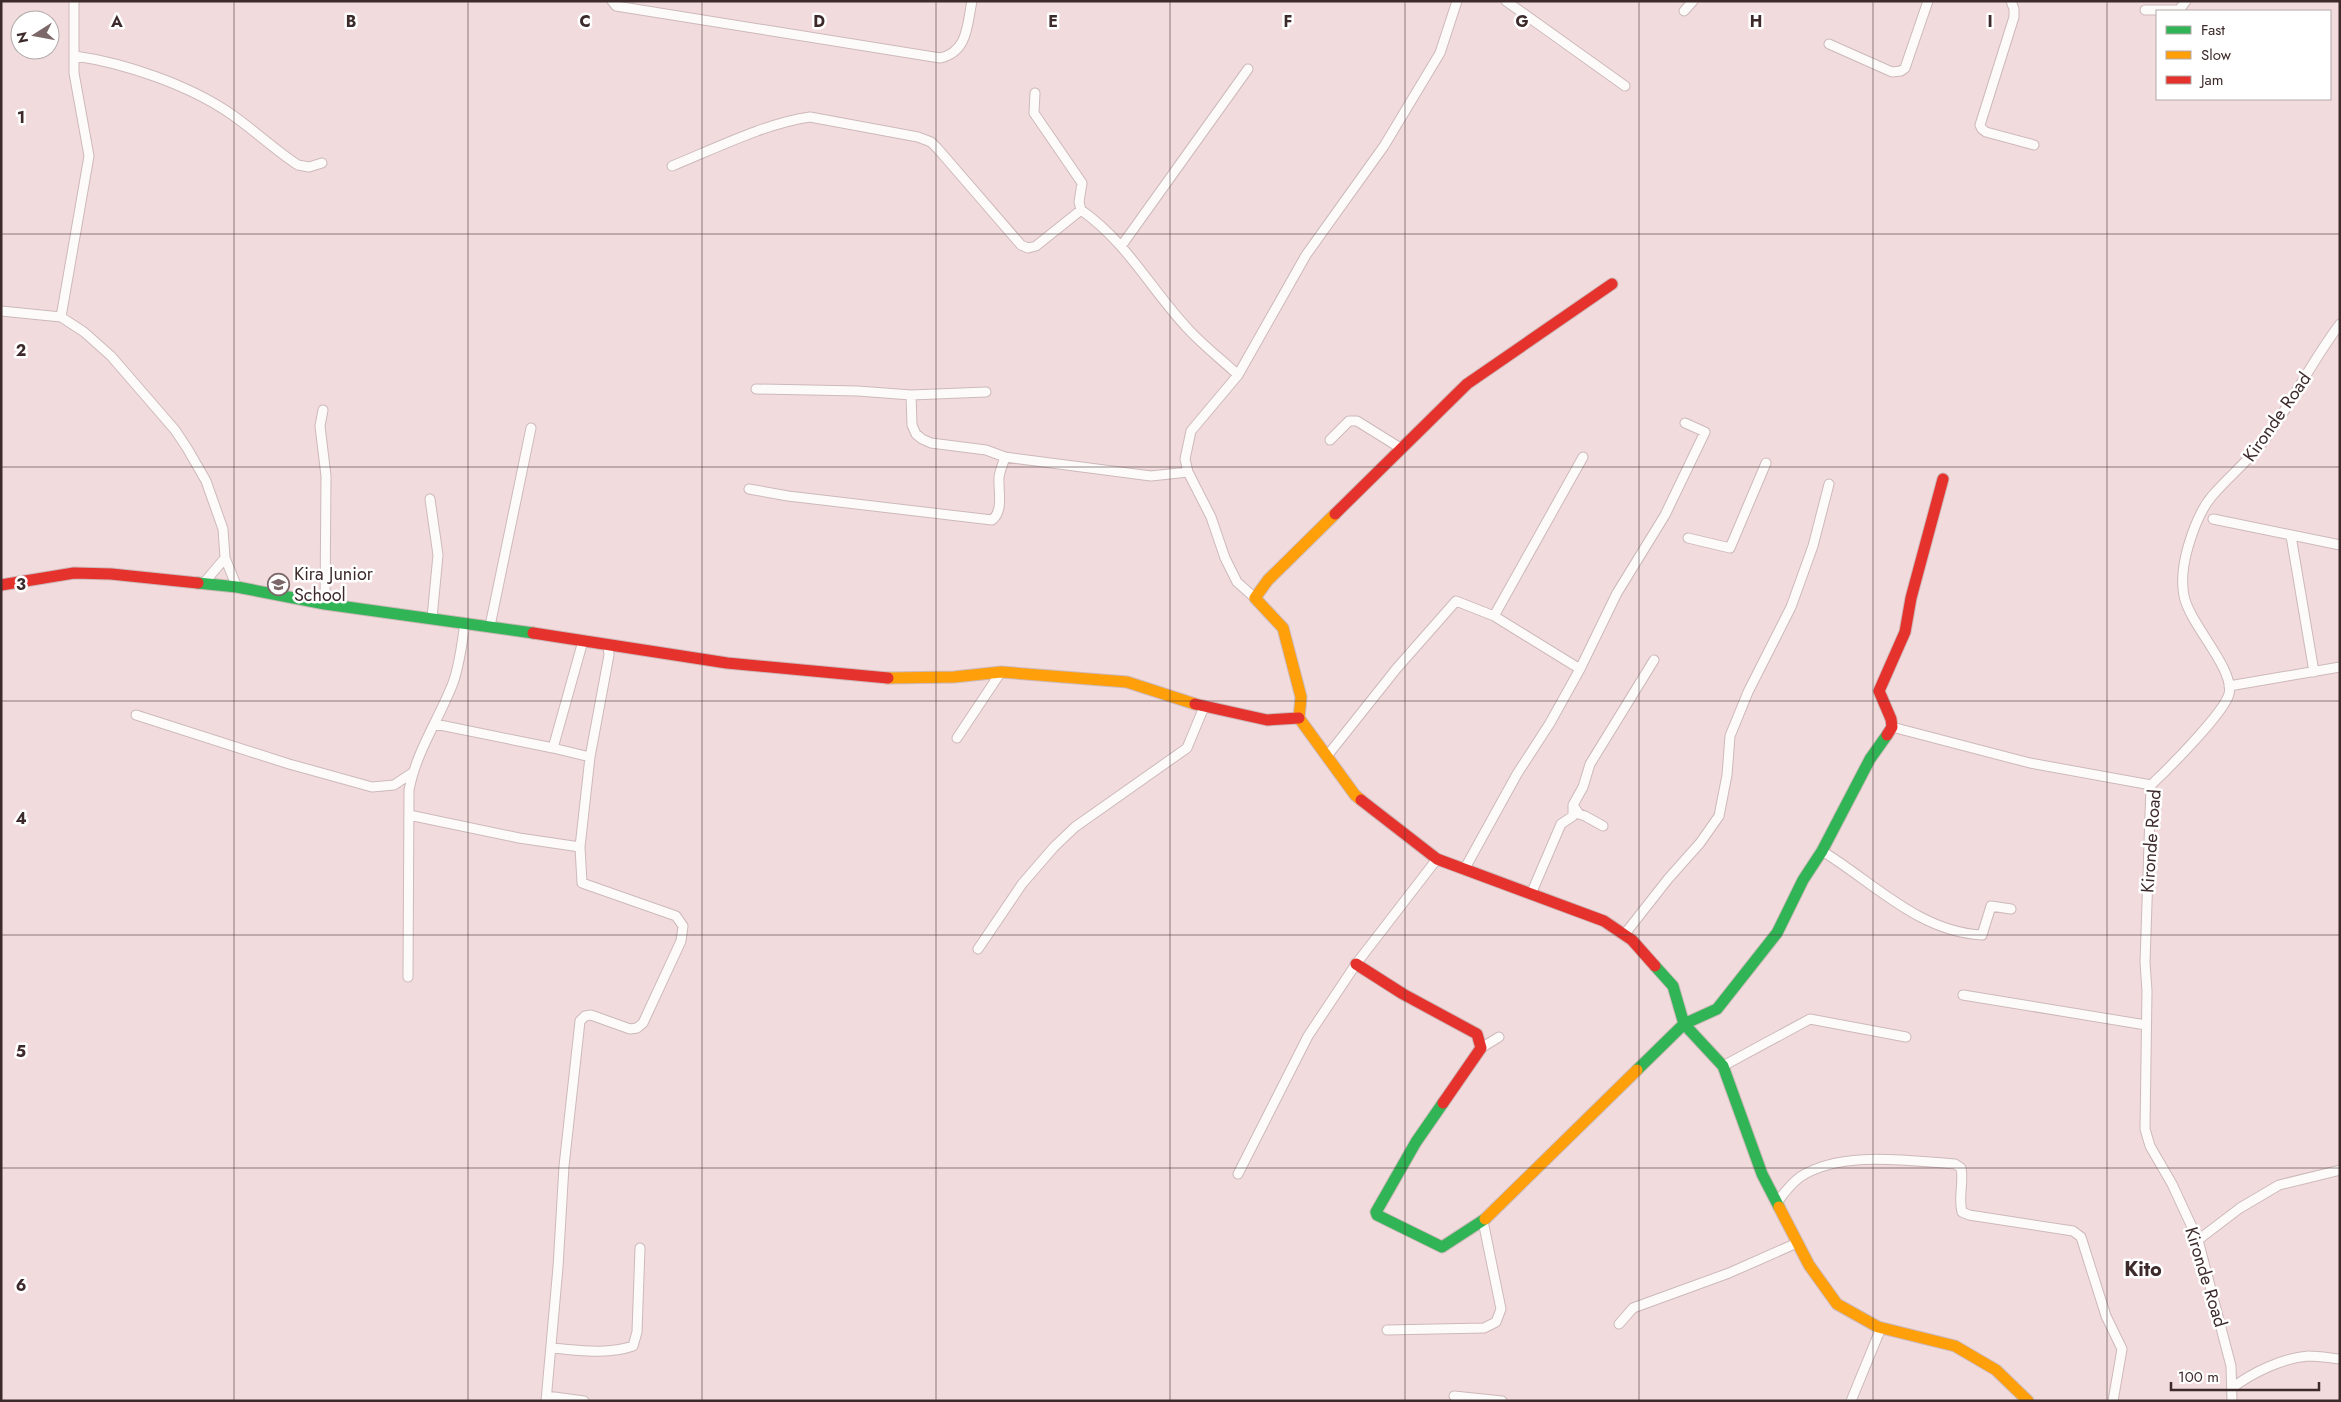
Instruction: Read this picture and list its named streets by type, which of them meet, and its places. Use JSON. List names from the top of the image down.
{
  "streets": {
    "street": ["Kironde Road"]
  },
  "districts": ["Kito"],
  "places": {
    "school or university": ["Kira Junior School"]
  },
  "legend": ["Fast", "Slow", "Jam"],
  "scale_bar": "100 m",
  "north": "left",
  "grid": {
    "columns": [
      "A",
      "B",
      "C",
      "D",
      "E",
      "F",
      "G",
      "H",
      "I"
    ],
    "rows": [
      "1",
      "2",
      "3",
      "4",
      "5",
      "6"
    ]
  }
}
